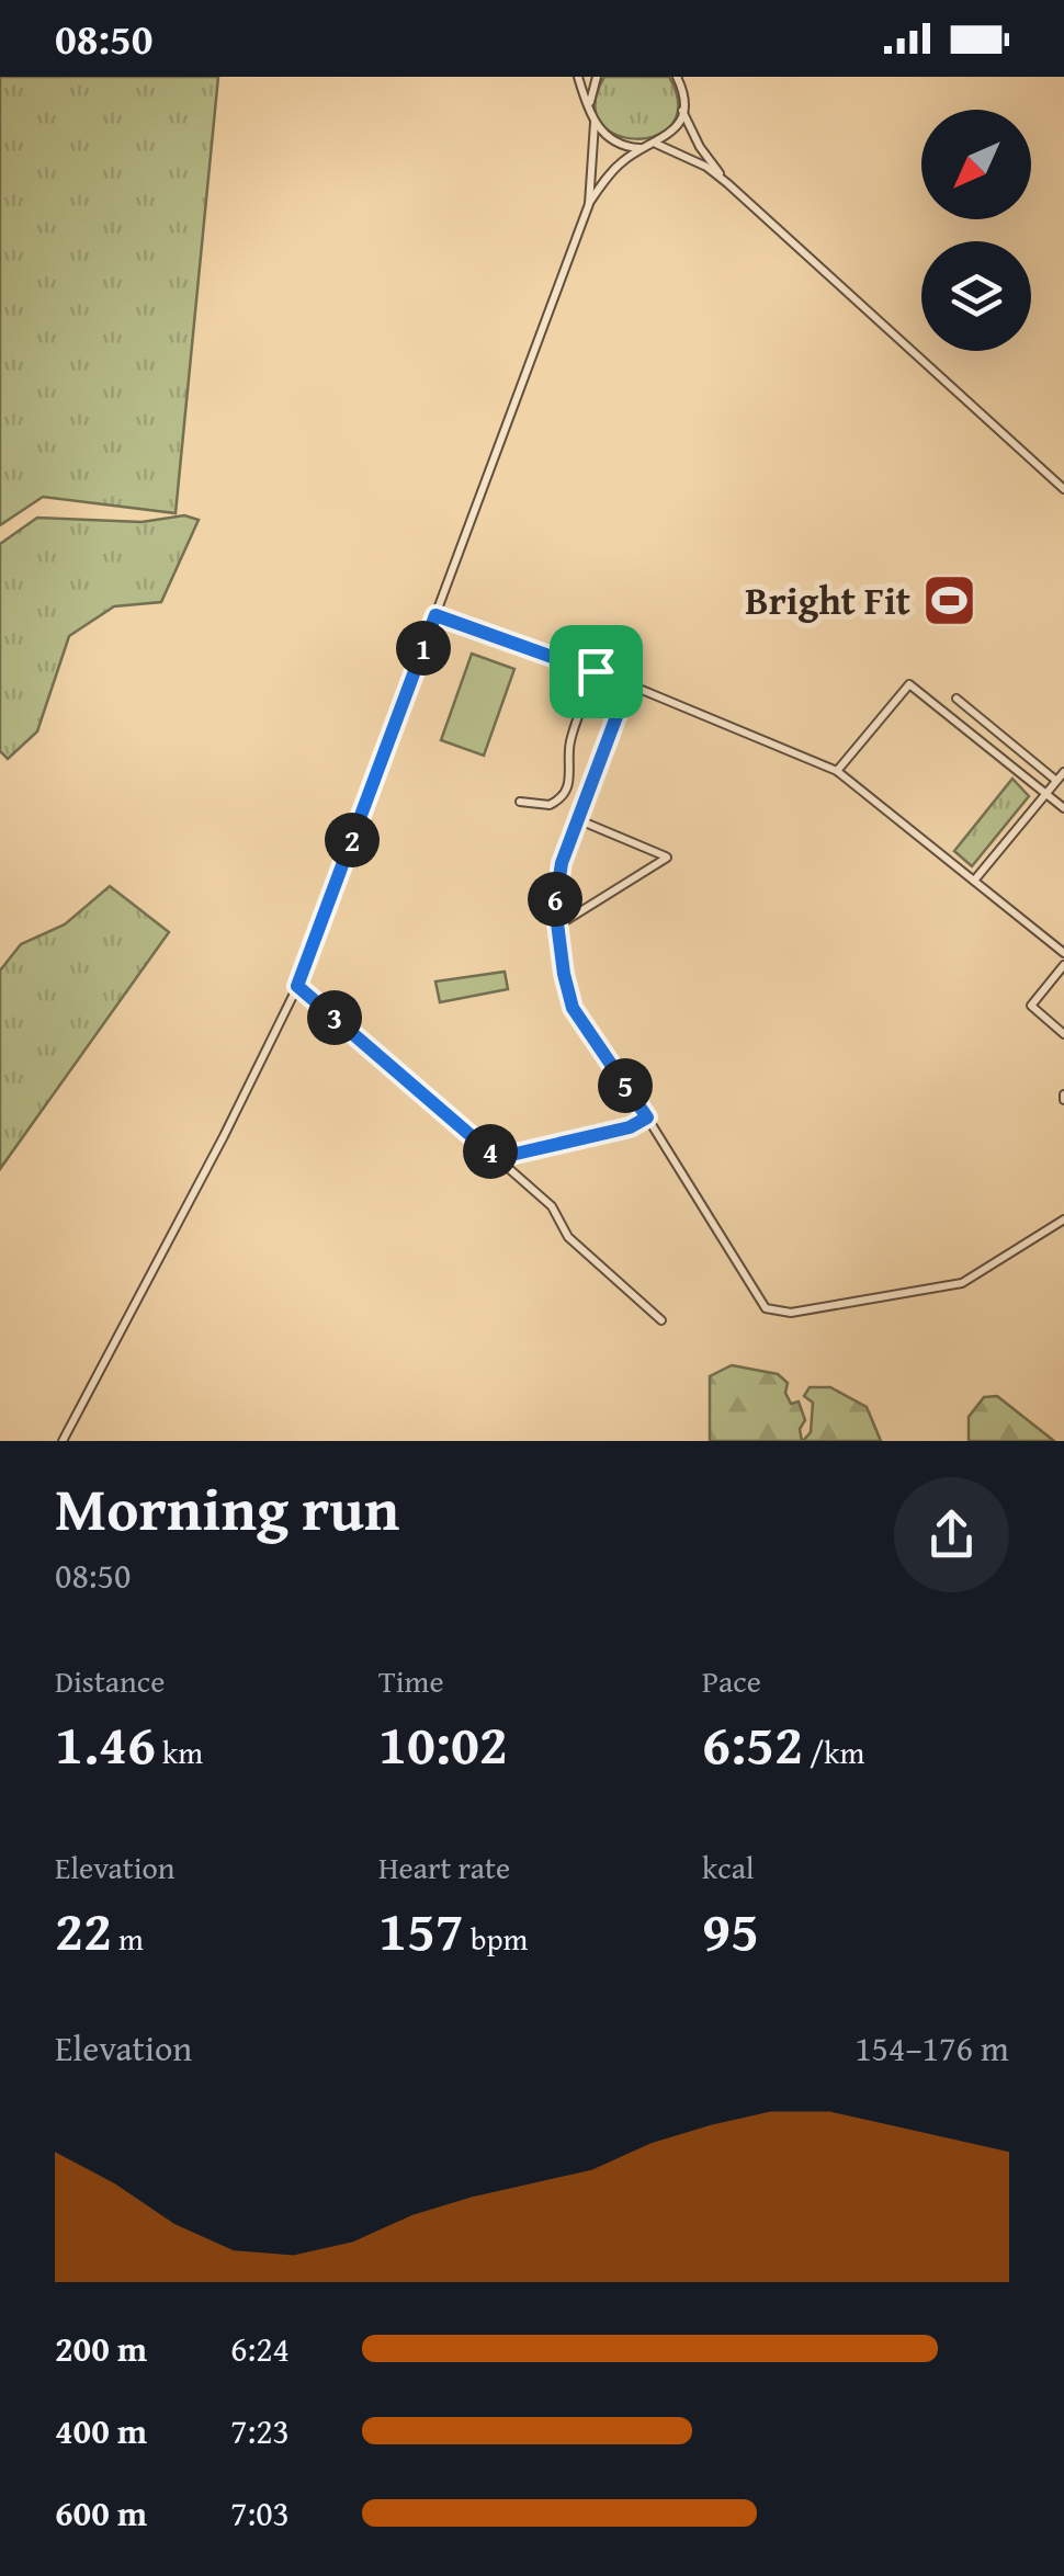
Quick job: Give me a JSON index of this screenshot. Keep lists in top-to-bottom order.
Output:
{
  "places": {
    "sports": ["Bright Fit"]
  },
  "north": "bottom left",
  "page": {
    "status": "08:50",
    "pins": [
      "1",
      "2",
      "6",
      "3",
      "5",
      "4"
    ],
    "heading": ["Morning run", "08:50"],
    "stats": [
      ["Distance", "1.46 km"],
      ["Time", "10:02"],
      ["Pace", "6:52 /km"],
      ["Elevation", "22 m"],
      ["Heart rate", "157 bpm"],
      ["kcal", "95"]
    ],
    "chart": ["Elevation", "154–176 m"],
    "list": [
      {
        "name": "200 m",
        "note": "6:24"
      },
      {
        "name": "400 m",
        "note": "7:23"
      },
      {
        "name": "600 m",
        "note": "7:03"
      }
    ]
  }
}
